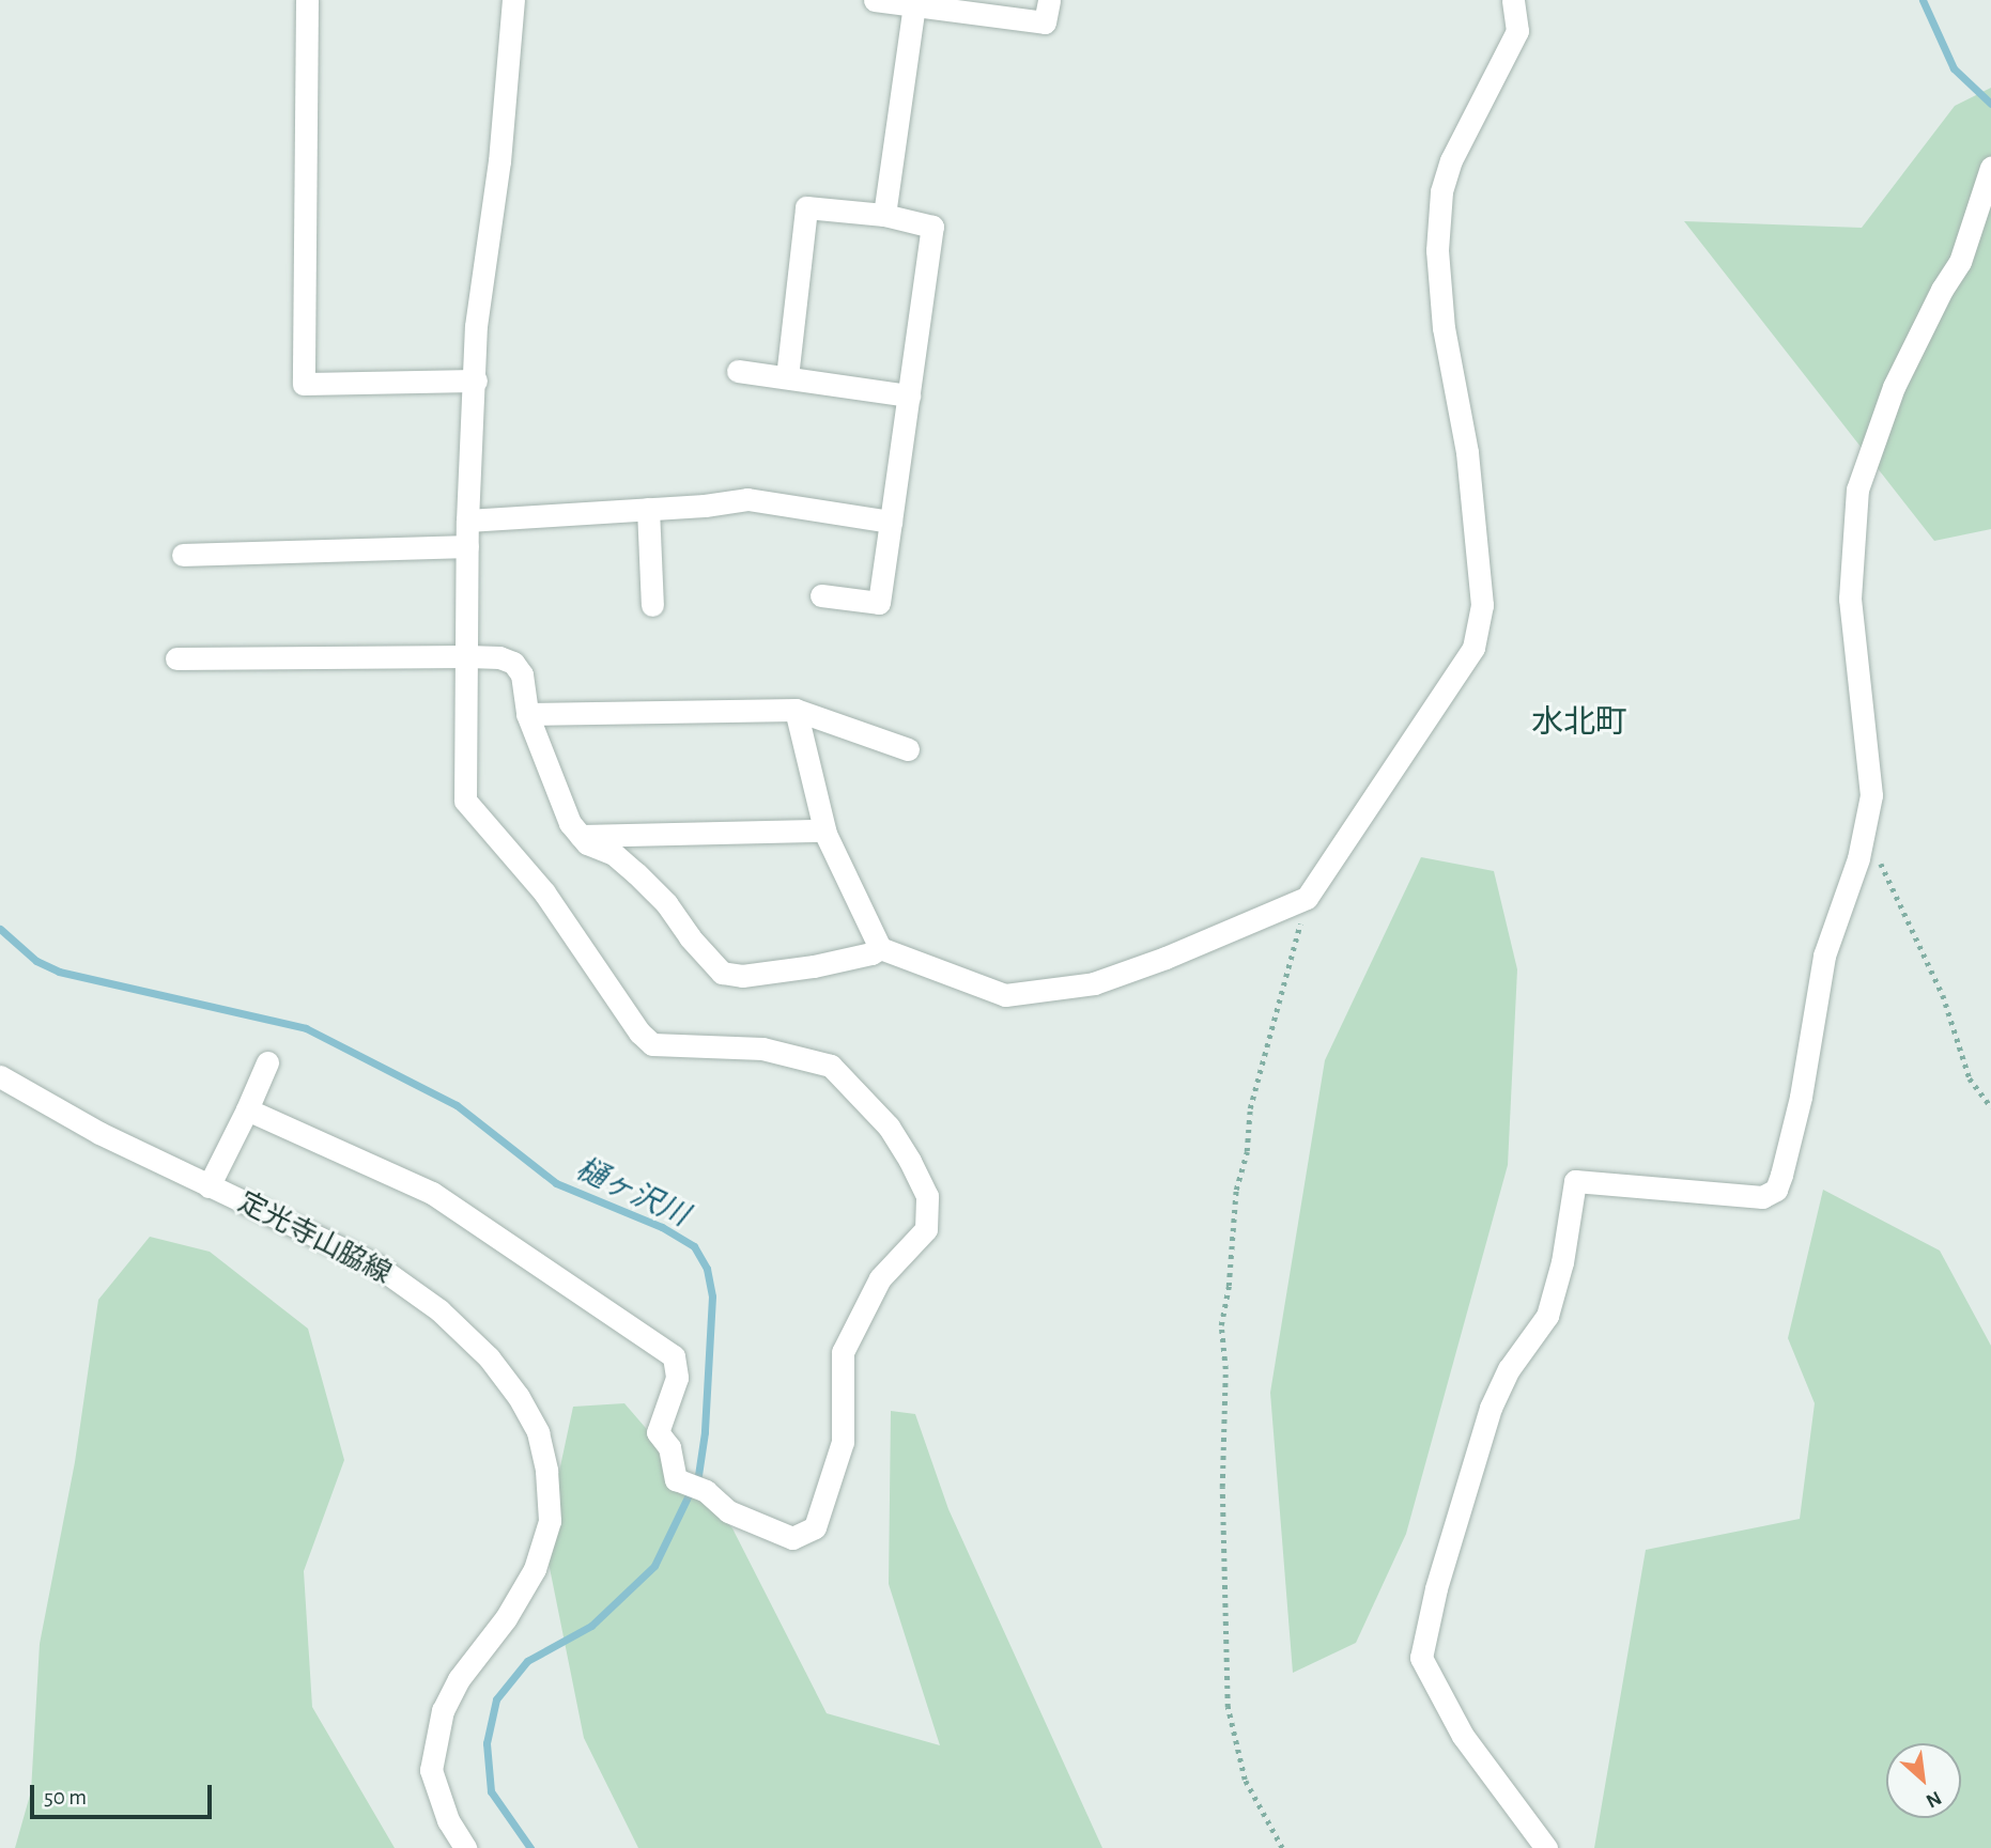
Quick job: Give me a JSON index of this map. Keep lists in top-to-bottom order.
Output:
{
  "streets": {
    "street": ["定光寺山脇線"]
  },
  "districts": ["水北町"],
  "water": ["樋ヶ沢川"],
  "scale_bar": "50 m",
  "north": "bottom right"
}
